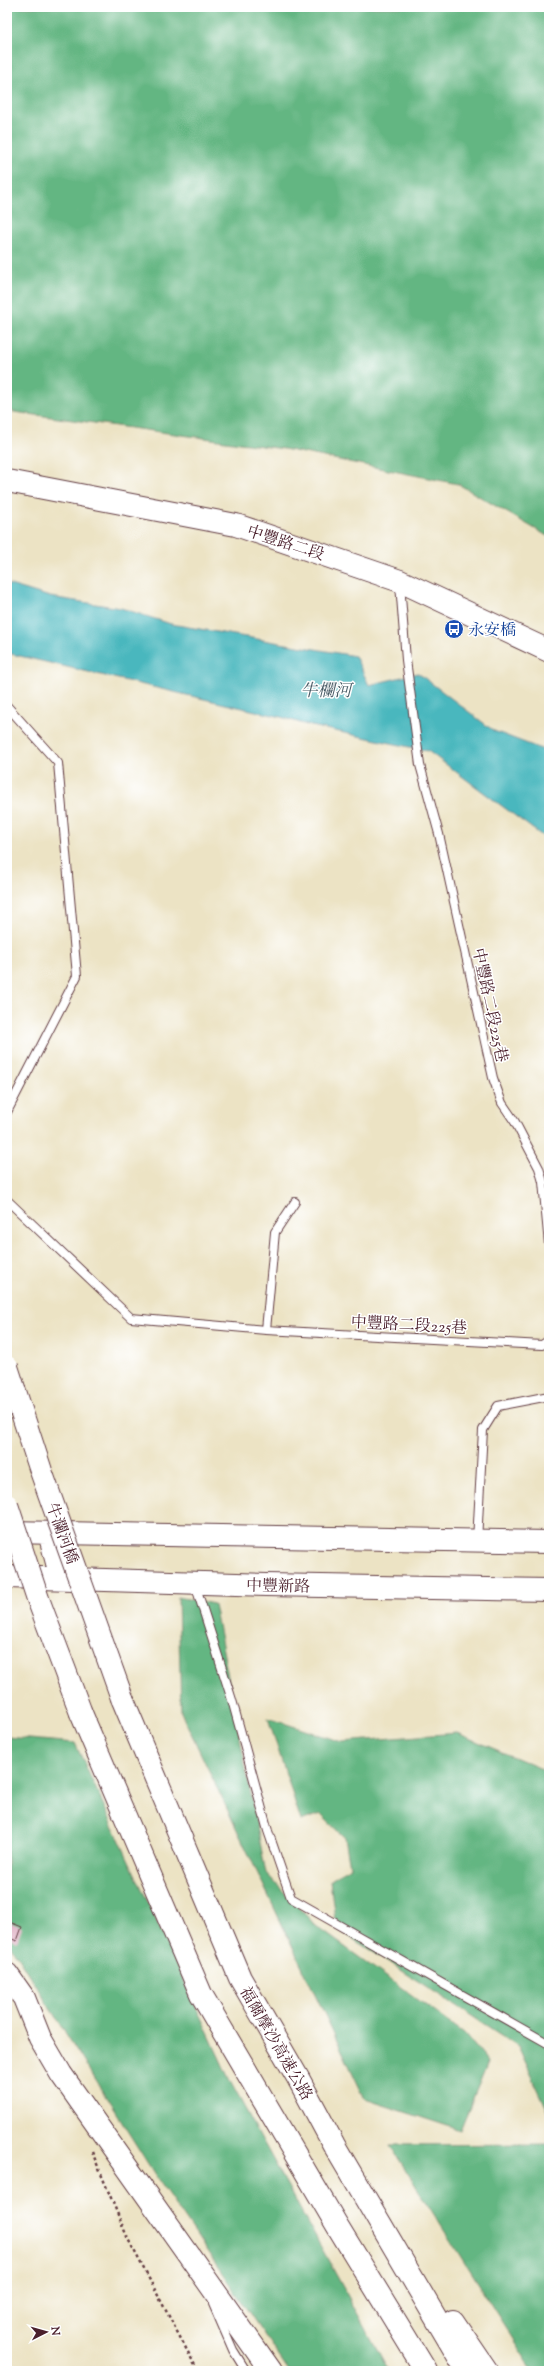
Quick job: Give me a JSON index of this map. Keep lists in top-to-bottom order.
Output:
{
  "streets": {
    "main road": [
      "中豐路二段",
      "牛瀾河橋",
      "中豐新路",
      "福爾摩沙高速公路"
    ],
    "lane": ["中豐路二段225巷"]
  },
  "crossings": [
    ["中豐路二段", "中豐路二段225巷"],
    ["牛瀾河橋", "福爾摩沙高速公路"]
  ],
  "water": ["牛欄河"],
  "places": {
    "bus stop": ["永安橋"]
  },
  "north": "right"
}
